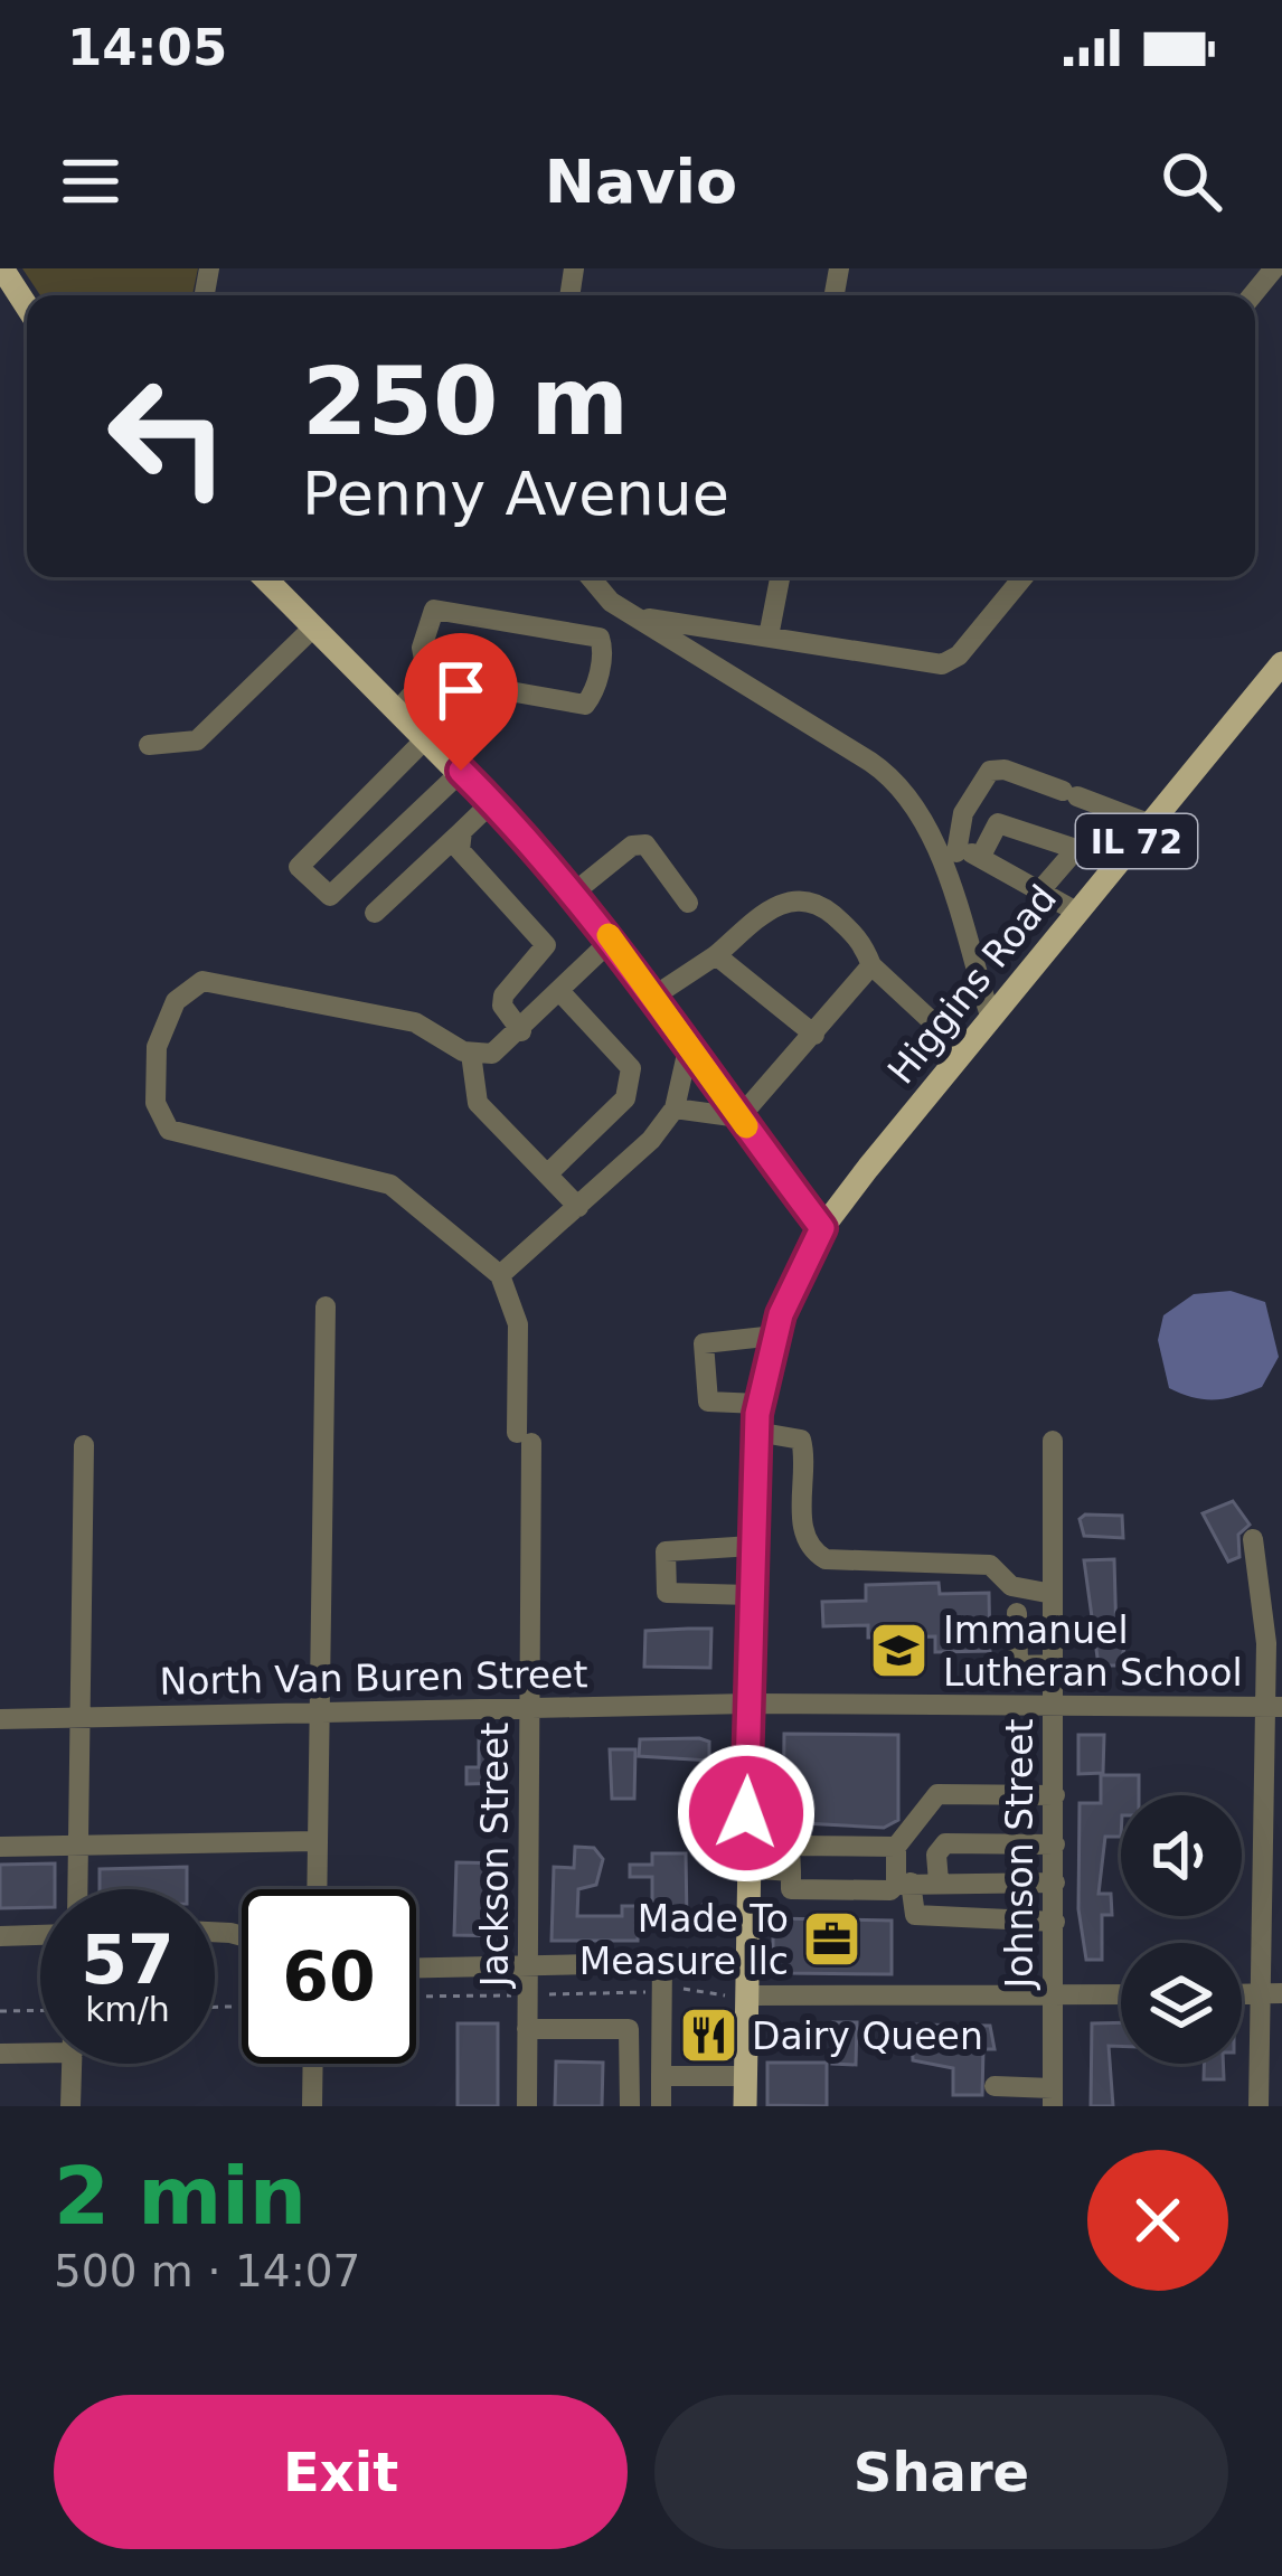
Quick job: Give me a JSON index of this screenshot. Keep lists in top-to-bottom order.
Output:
{
  "streets": {
    "main road": ["IL 72", "Higgins Road"],
    "street": ["North Van Buren Street", "Johnson Street", "Jackson Street"]
  },
  "crossings": [
    ["IL 72", "Higgins Road"],
    ["IL 72", "North Van Buren Street"],
    ["North Van Buren Street", "Johnson Street"],
    ["North Van Buren Street", "Jackson Street"]
  ],
  "places": {
    "school or university": ["Immanuel Lutheran School"],
    "office": ["Made To Measure llc"],
    "restaurant": ["Dairy Queen"]
  },
  "page": {
    "status": "14:05",
    "header": "Navio",
    "turn": ["250 m", "Penny Avenue"],
    "speed": "57 km/h",
    "limit": "60",
    "heading": ["2 min", "500 m · 14:07"],
    "buttons": ["Exit", "Share"]
  }
}
